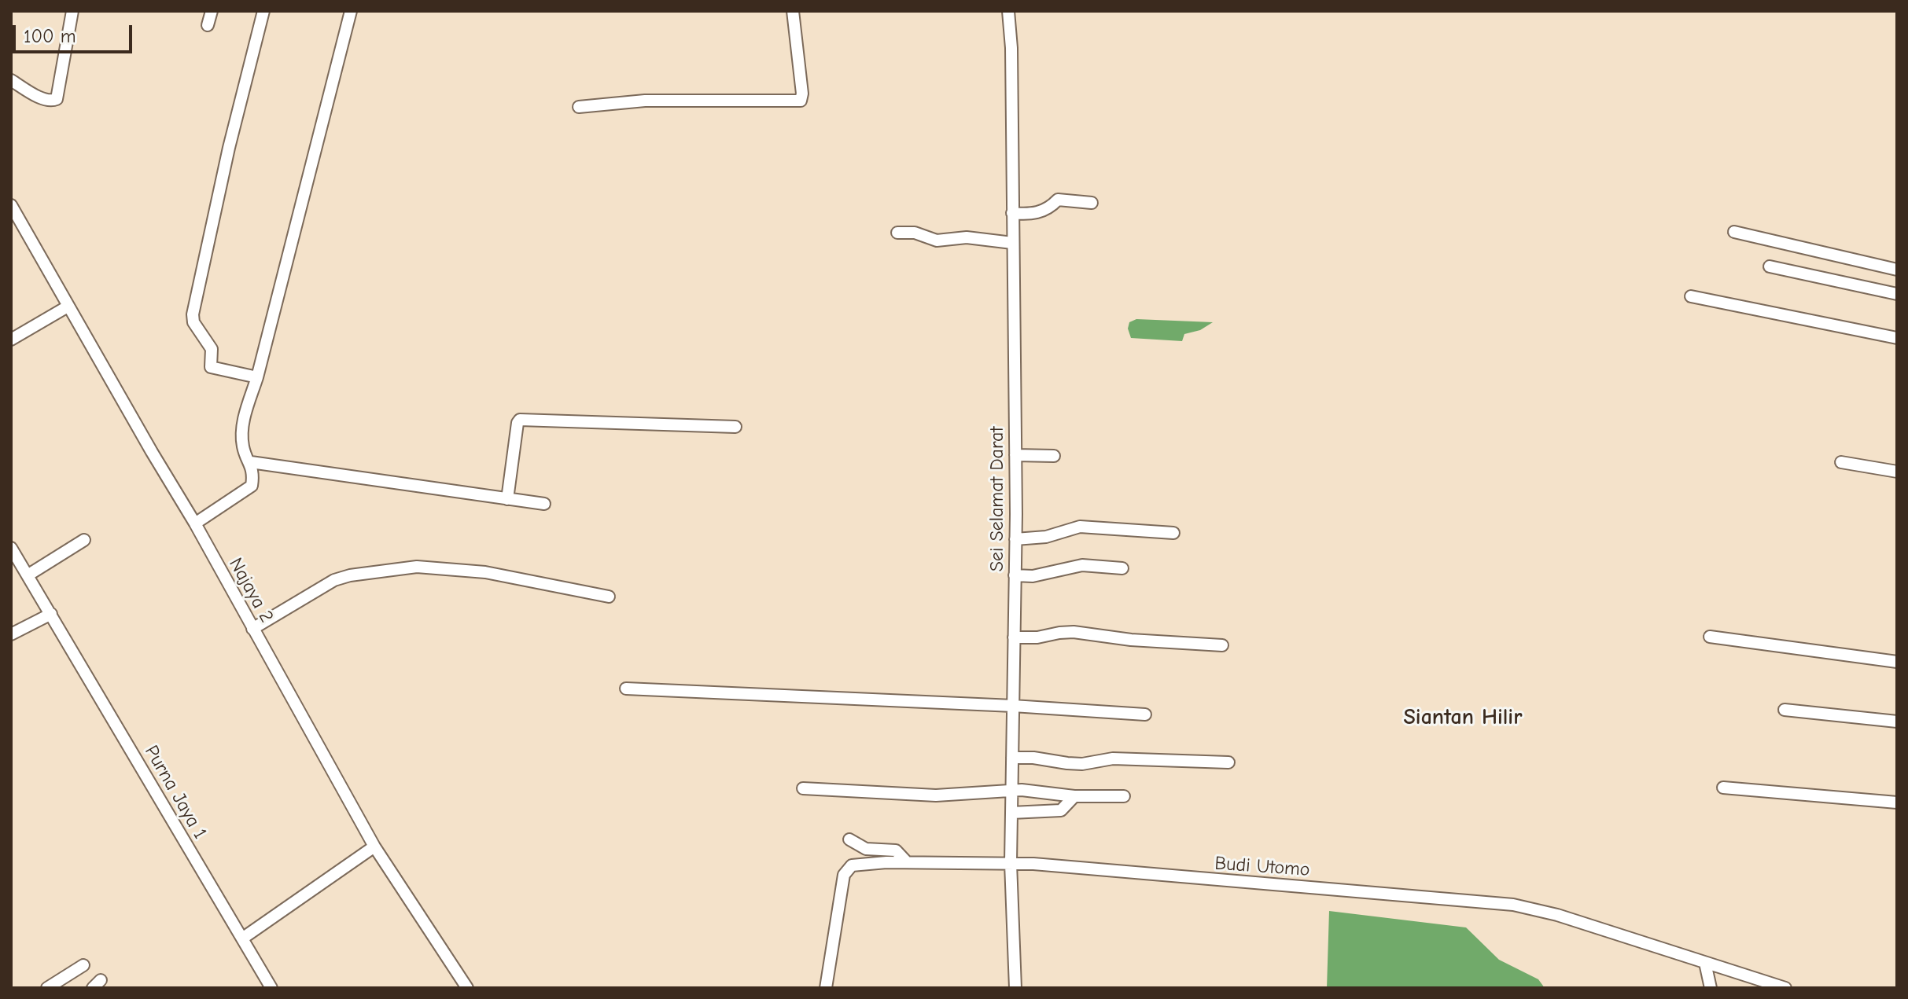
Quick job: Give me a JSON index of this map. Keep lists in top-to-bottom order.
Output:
{
  "streets": {
    "street": [
      "Sei Selamat Darat",
      "Najaya 2",
      "Purna Jaya 1",
      "Budi Utomo"
    ]
  },
  "crossings": [
    ["Sei Selamat Darat", "Budi Utomo"]
  ],
  "districts": ["Siantan Hilir"],
  "scale_bar": "100 m"
}
